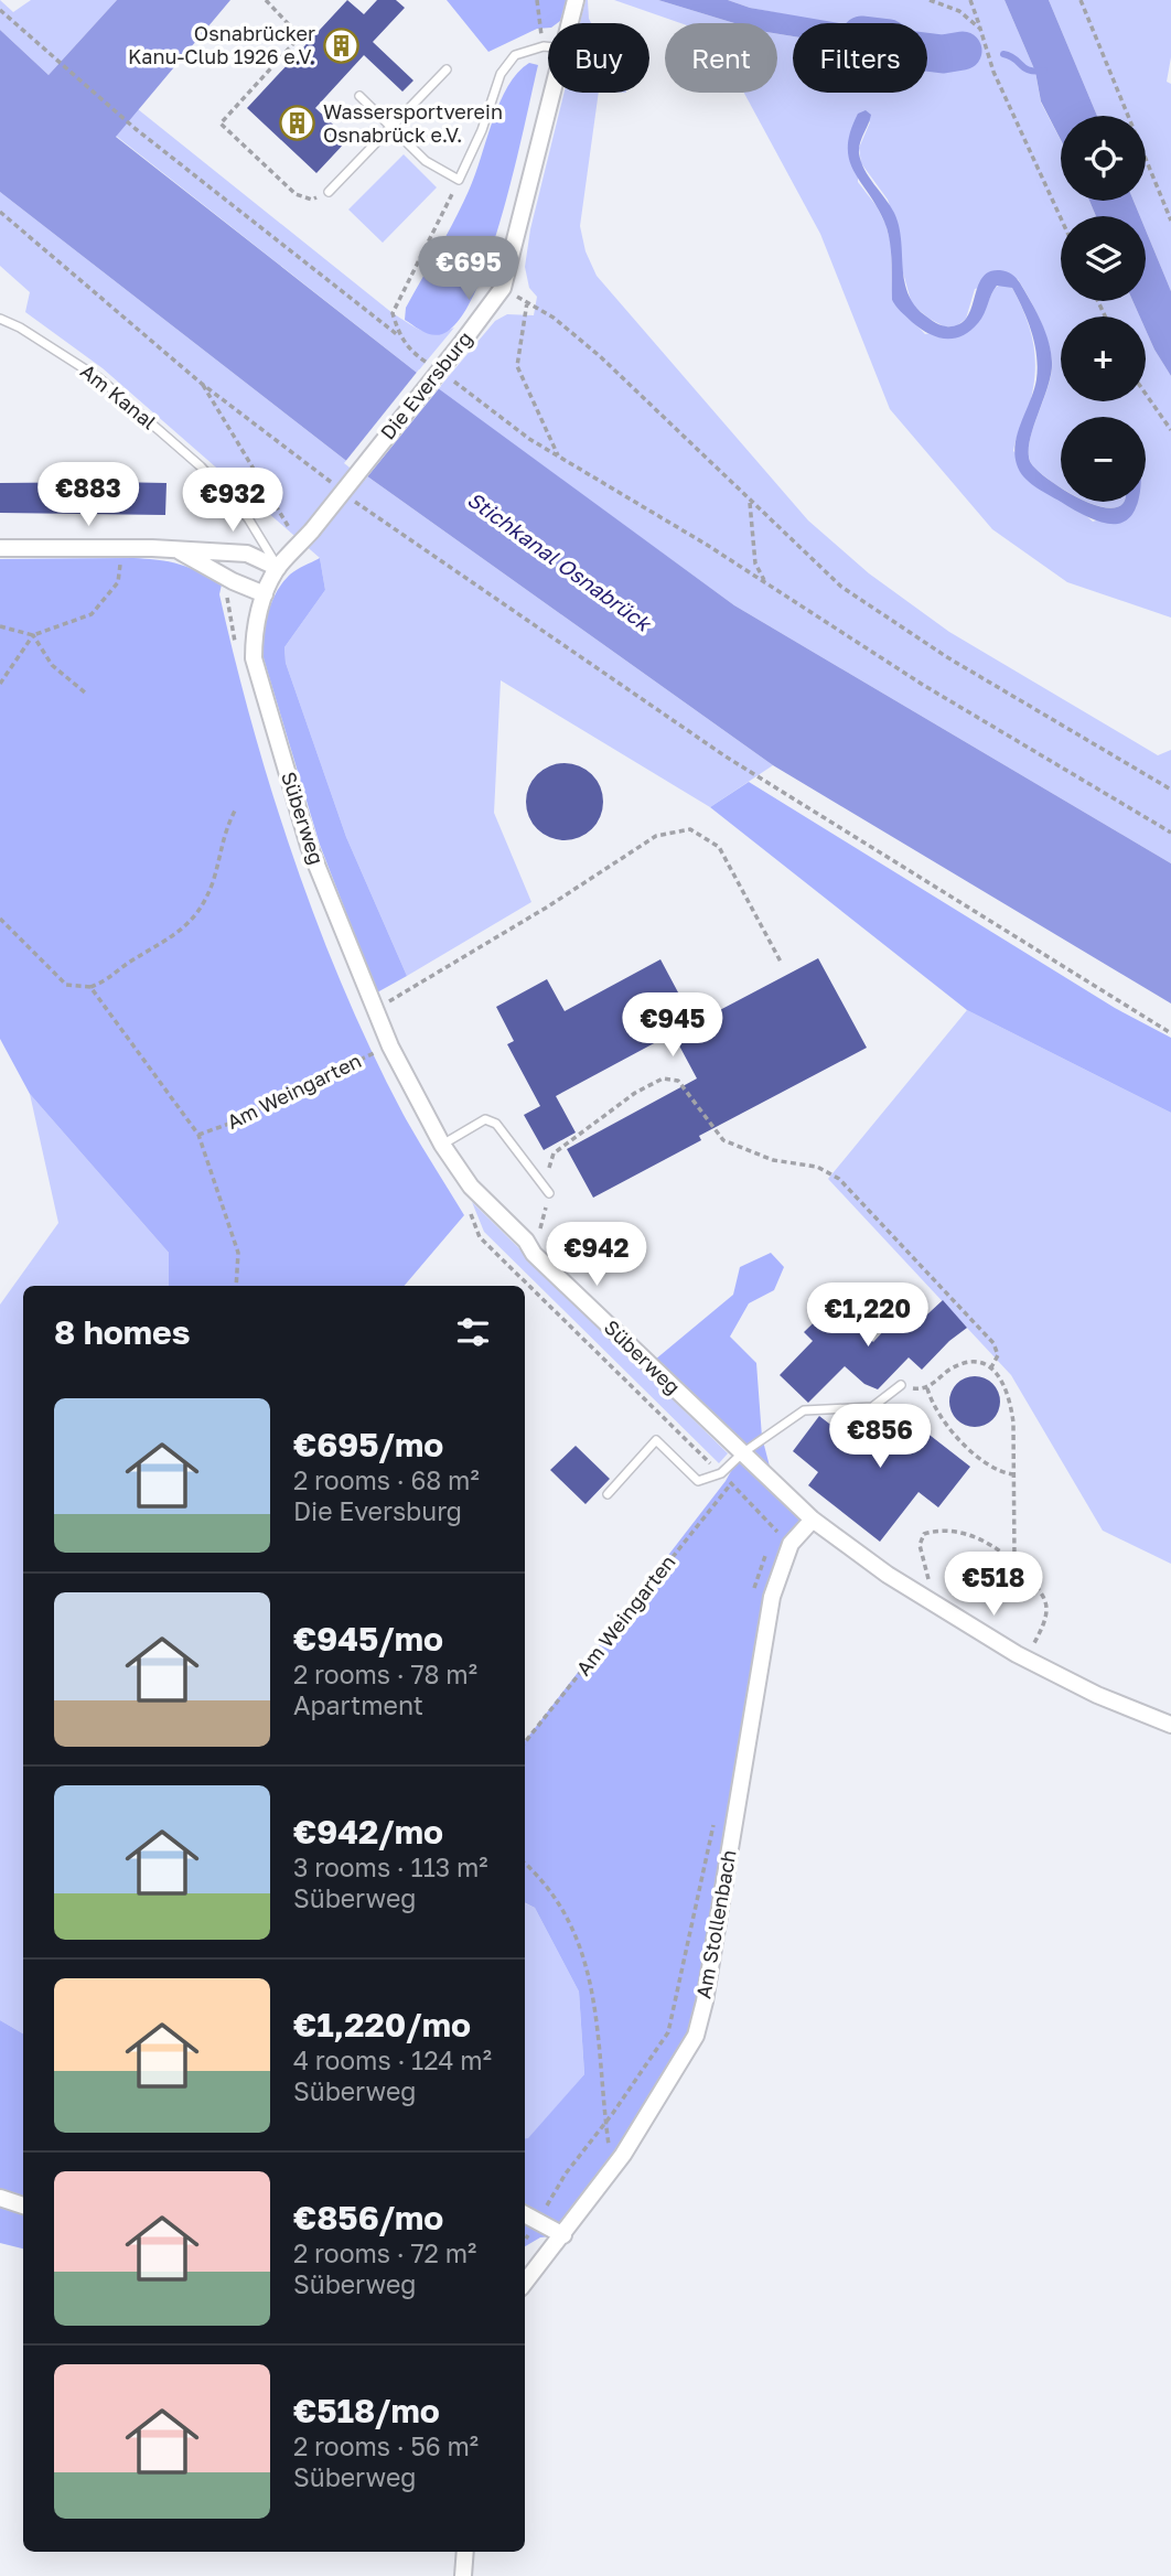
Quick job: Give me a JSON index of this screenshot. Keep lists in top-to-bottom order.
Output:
{
  "streets": {
    "street": ["Die Eversburg", "Süberweg", "Am Stollenbach"],
    "lane": ["Am Kanal"],
    "path": ["Am Weingarten"]
  },
  "crossings": [
    ["Die Eversburg", "Am Kanal"],
    ["Die Eversburg", "Süberweg"],
    ["Am Kanal", "Süberweg"],
    ["Süberweg", "Am Weingarten"],
    ["Süberweg", "Am Stollenbach"]
  ],
  "water": ["Stichkanal Osnabrück"],
  "places": {
    "building": ["Osnabrücker Kanu-Club 1926 e.V.", "Wassersportverein Osnabrück e.V."]
  },
  "page": {
    "chip": ["Buy", "Rent", "Filters"],
    "map_buttons": ["+", "−"],
    "price": [
      "€695",
      "€883",
      "€932",
      "€945",
      "€942",
      "€1,220",
      "€856",
      "€518"
    ],
    "heading": "8 homes",
    "list": [
      {
        "name": "€695/mo",
        "note": "2 rooms · 68 m² · Die Eversburg"
      },
      {
        "name": "€945/mo",
        "note": "2 rooms · 78 m² · Apartment"
      },
      {
        "name": "€942/mo",
        "note": "3 rooms · 113 m² · Süberweg"
      },
      {
        "name": "€1,220/mo",
        "note": "4 rooms · 124 m² · Süberweg"
      },
      {
        "name": "€856/mo",
        "note": "2 rooms · 72 m² · Süberweg"
      },
      {
        "name": "€518/mo",
        "note": "2 rooms · 56 m² · Süberweg"
      }
    ]
  }
}
